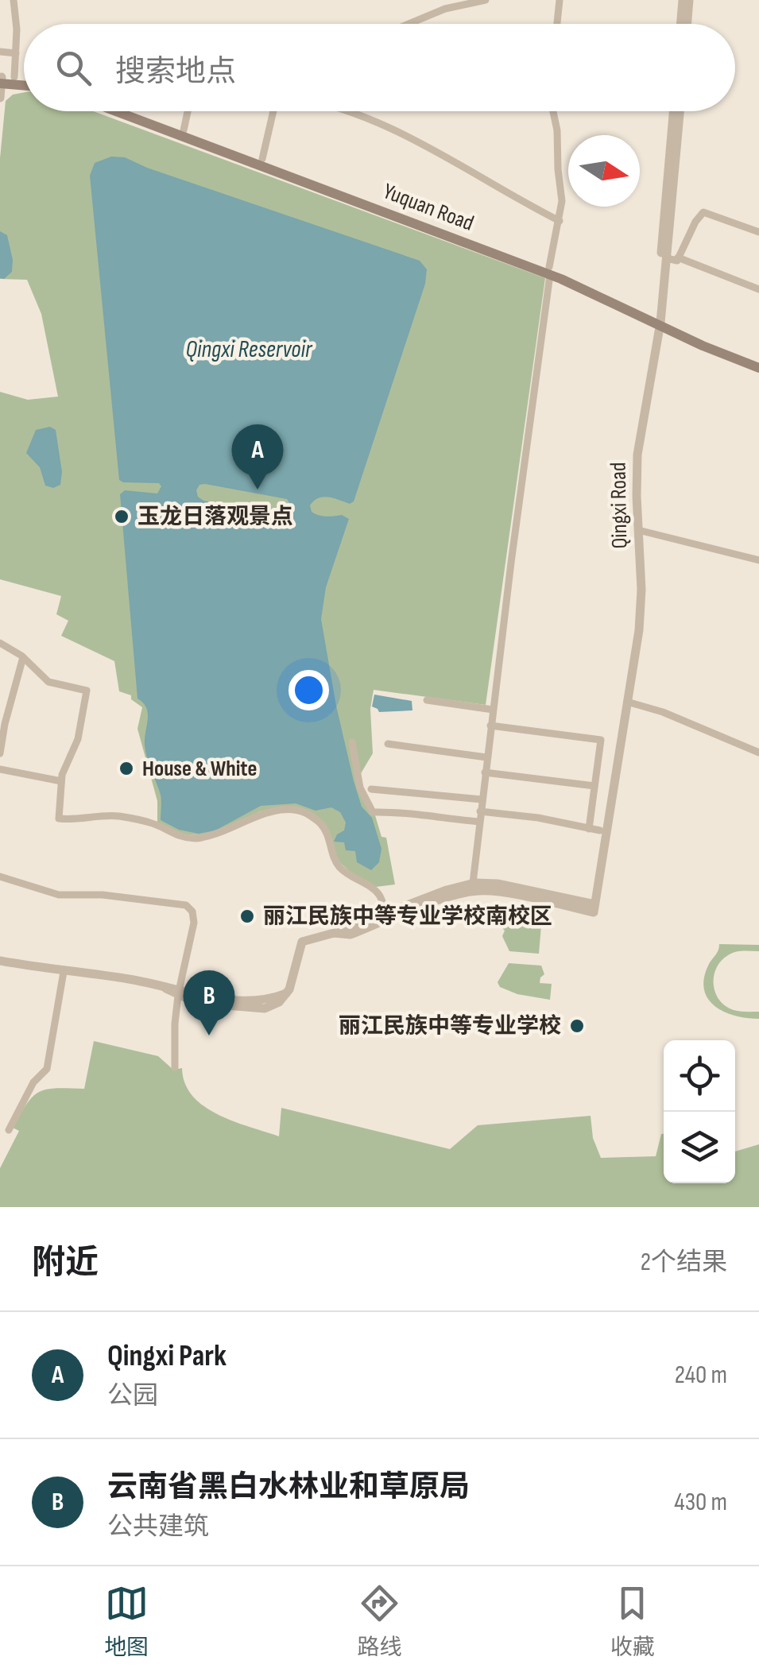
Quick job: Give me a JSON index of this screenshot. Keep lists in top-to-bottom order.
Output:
{
  "streets": {
    "main road": ["Yuquan Road"],
    "street": ["Qingxi Road"]
  },
  "crossings": [
    ["Yuquan Road", "Qingxi Road"]
  ],
  "water": ["Qingxi Reservoir"],
  "places": [
    "玉龙日落观景点",
    "House & White",
    "丽江民族中等专业学校南校区",
    "丽江民族中等专业学校"
  ],
  "north": "right",
  "page": {
    "search": "搜索地点",
    "pins": ["A", "B"],
    "heading": ["附近", "2个结果"],
    "list": [
      {
        "mark": "A",
        "name": "Qingxi Park",
        "note": "公园",
        "value": "240 m"
      },
      {
        "mark": "B",
        "name": "云南省黑白水林业和草原局",
        "note": "公共建筑",
        "value": "430 m"
      }
    ],
    "nav": ["地图", "路线", "收藏"]
  }
}
